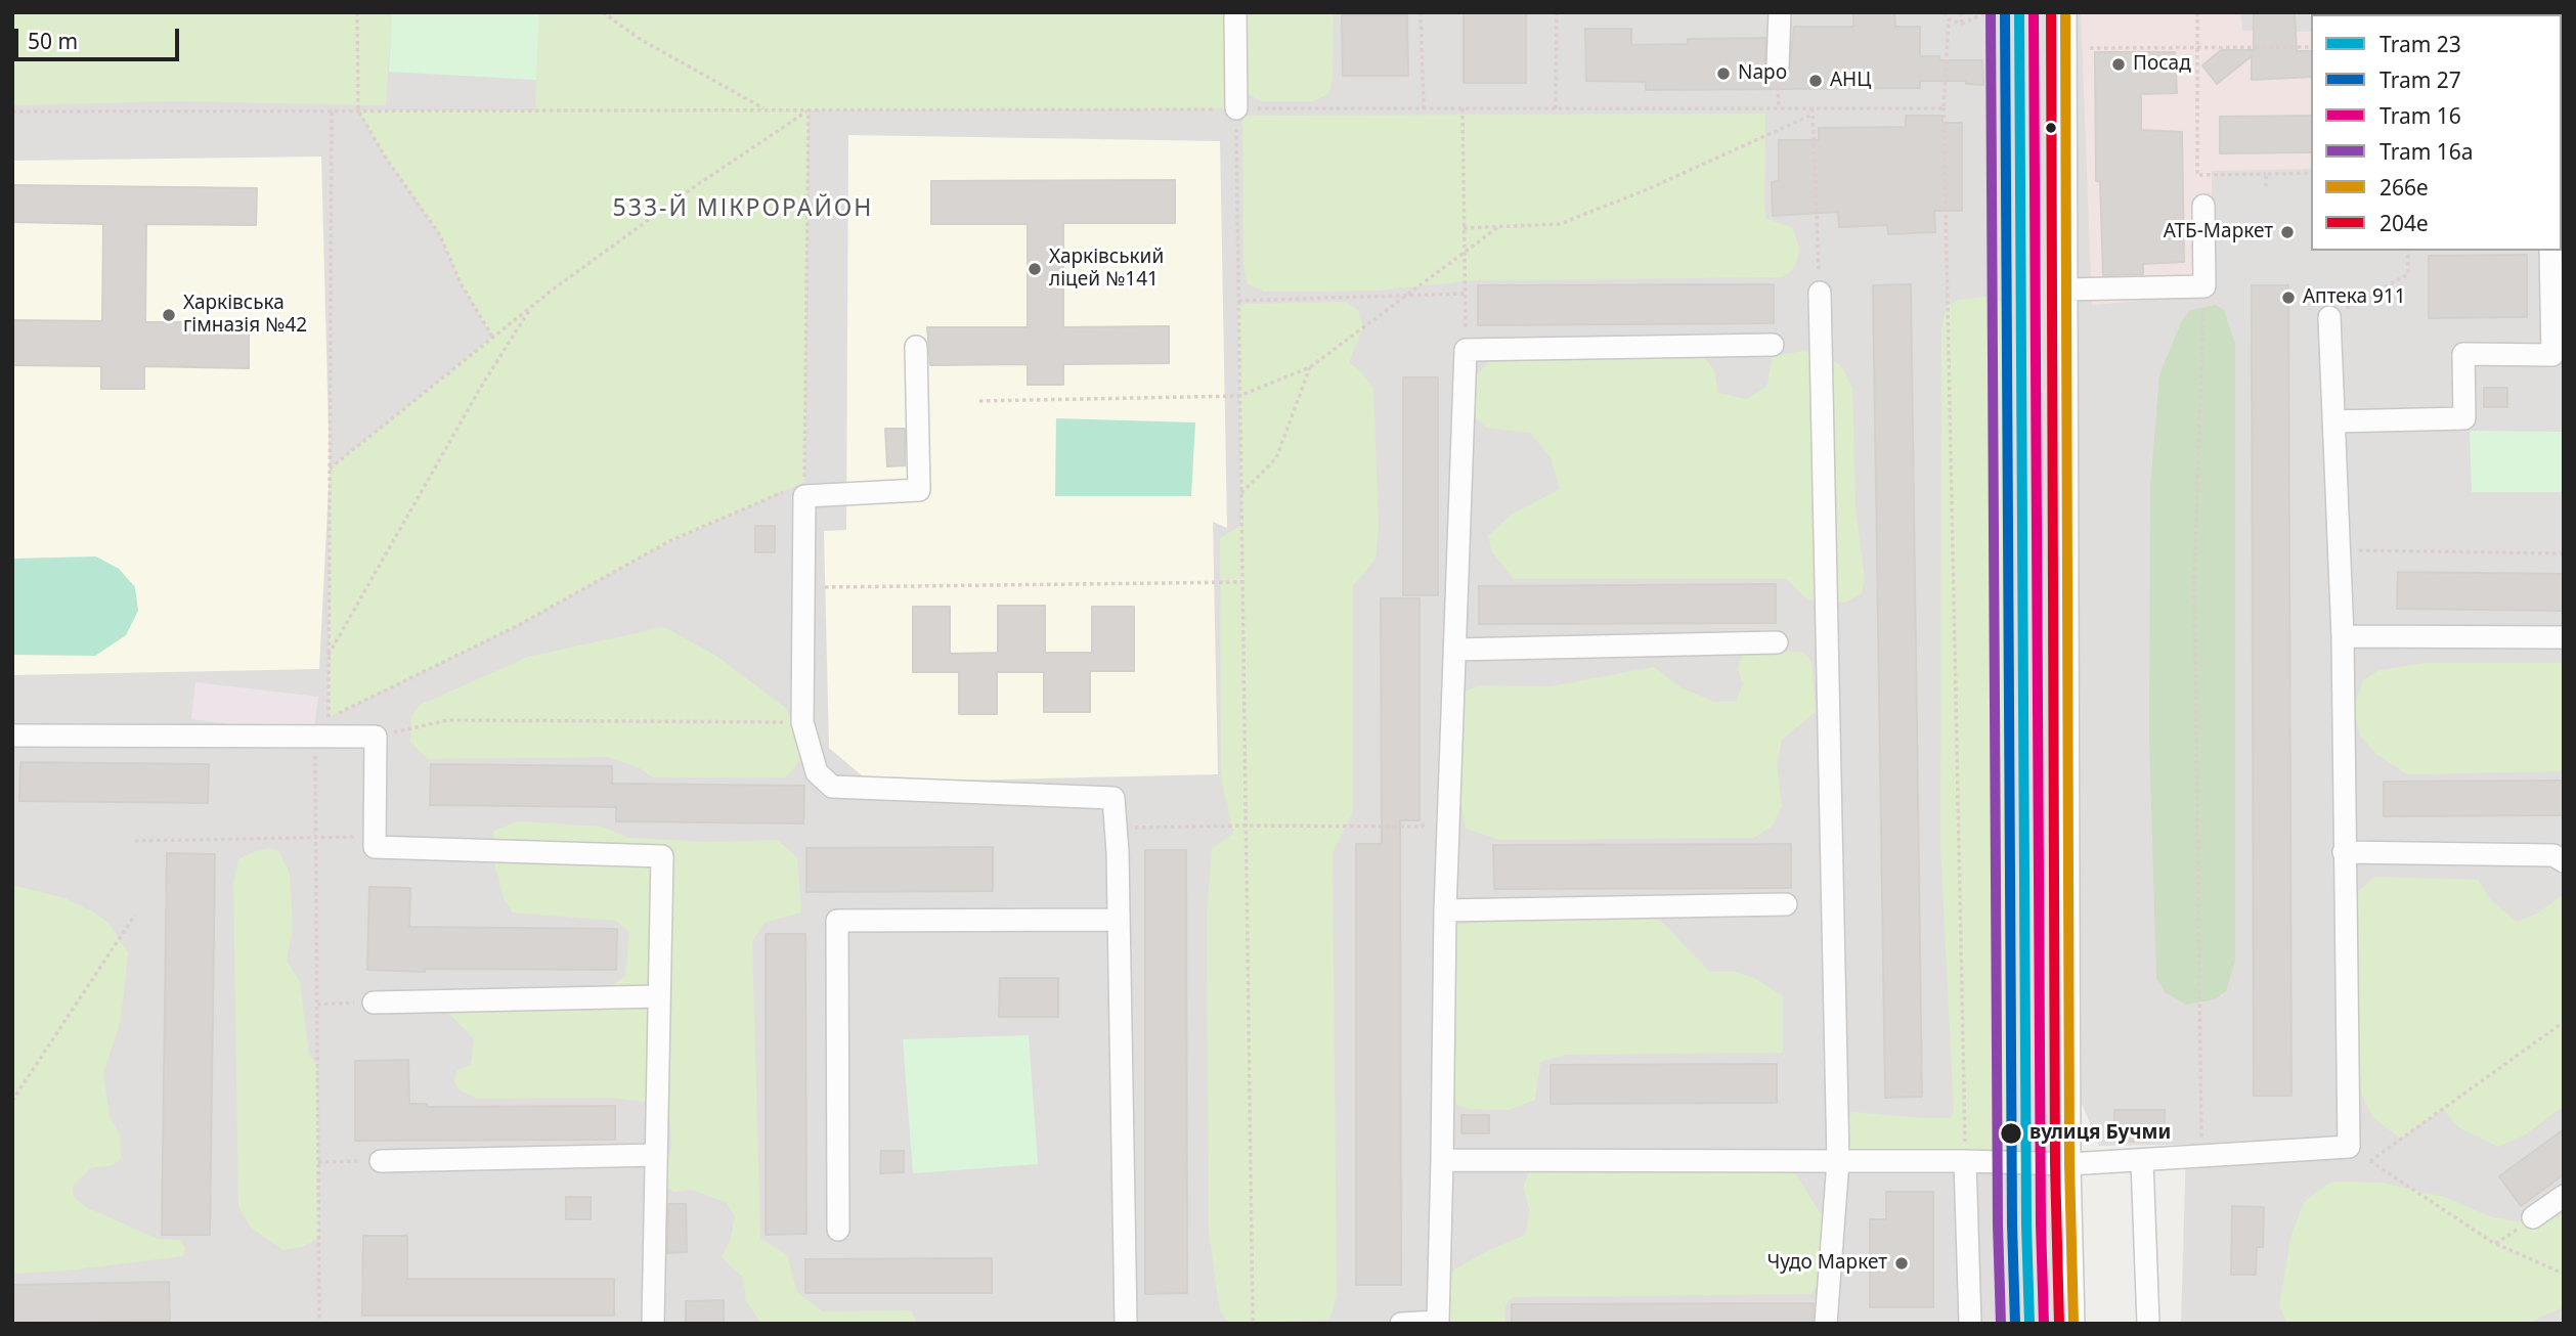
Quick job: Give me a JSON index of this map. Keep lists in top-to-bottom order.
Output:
{
  "districts": ["533-Й МІКРОРАЙОН"],
  "places": [
    "Посад",
    "Napo",
    "АНЦ",
    "АТБ-Маркет",
    "Харківський ліцей №141",
    "Аптека 911",
    "Харківська гімназія №42",
    "вулиця Бучми",
    "Чудо Маркет"
  ],
  "lines": [
    "tram line 23",
    "tram line 27",
    "tram line 16",
    "tram line 16a",
    "transit line 266е",
    "transit line 204е"
  ],
  "legend": [
    "Tram 23",
    "Tram 27",
    "Tram 16",
    "Tram 16a",
    "266е",
    "204е"
  ],
  "scale_bar": "50 m"
}
